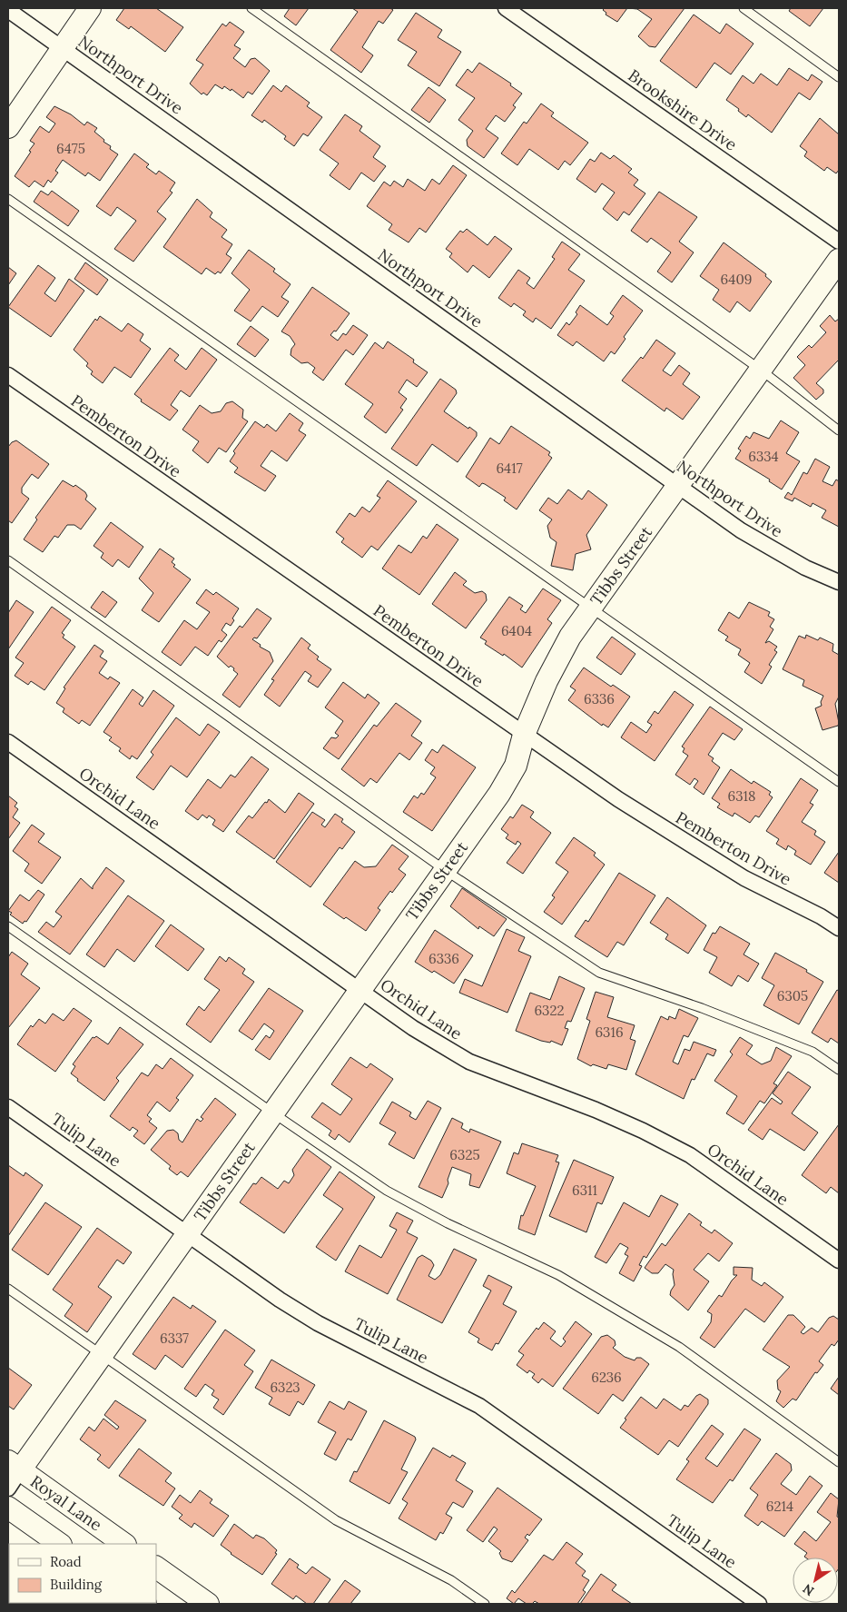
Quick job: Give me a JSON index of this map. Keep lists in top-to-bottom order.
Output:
{
  "streets": {
    "street": [
      "Northport Drive",
      "Brookshire Drive",
      "Pemberton Drive",
      "Tibbs Street",
      "Orchid Lane",
      "Tulip Lane",
      "Royal Lane"
    ]
  },
  "crossings": [
    ["Northport Drive", "Tibbs Street"],
    ["Pemberton Drive", "Tibbs Street"],
    ["Tibbs Street", "Orchid Lane"],
    ["Tibbs Street", "Tulip Lane"],
    ["Tibbs Street", "Royal Lane"]
  ],
  "house_numbers": [
    "6475",
    "6409",
    "6334",
    "6417",
    "6404",
    "6336",
    "6318",
    "6336",
    "6305",
    "6322",
    "6316",
    "6325",
    "6311",
    "6337",
    "6236",
    "6323",
    "6214"
  ],
  "legend": ["Road", "Building"],
  "north": "bottom left"
}
